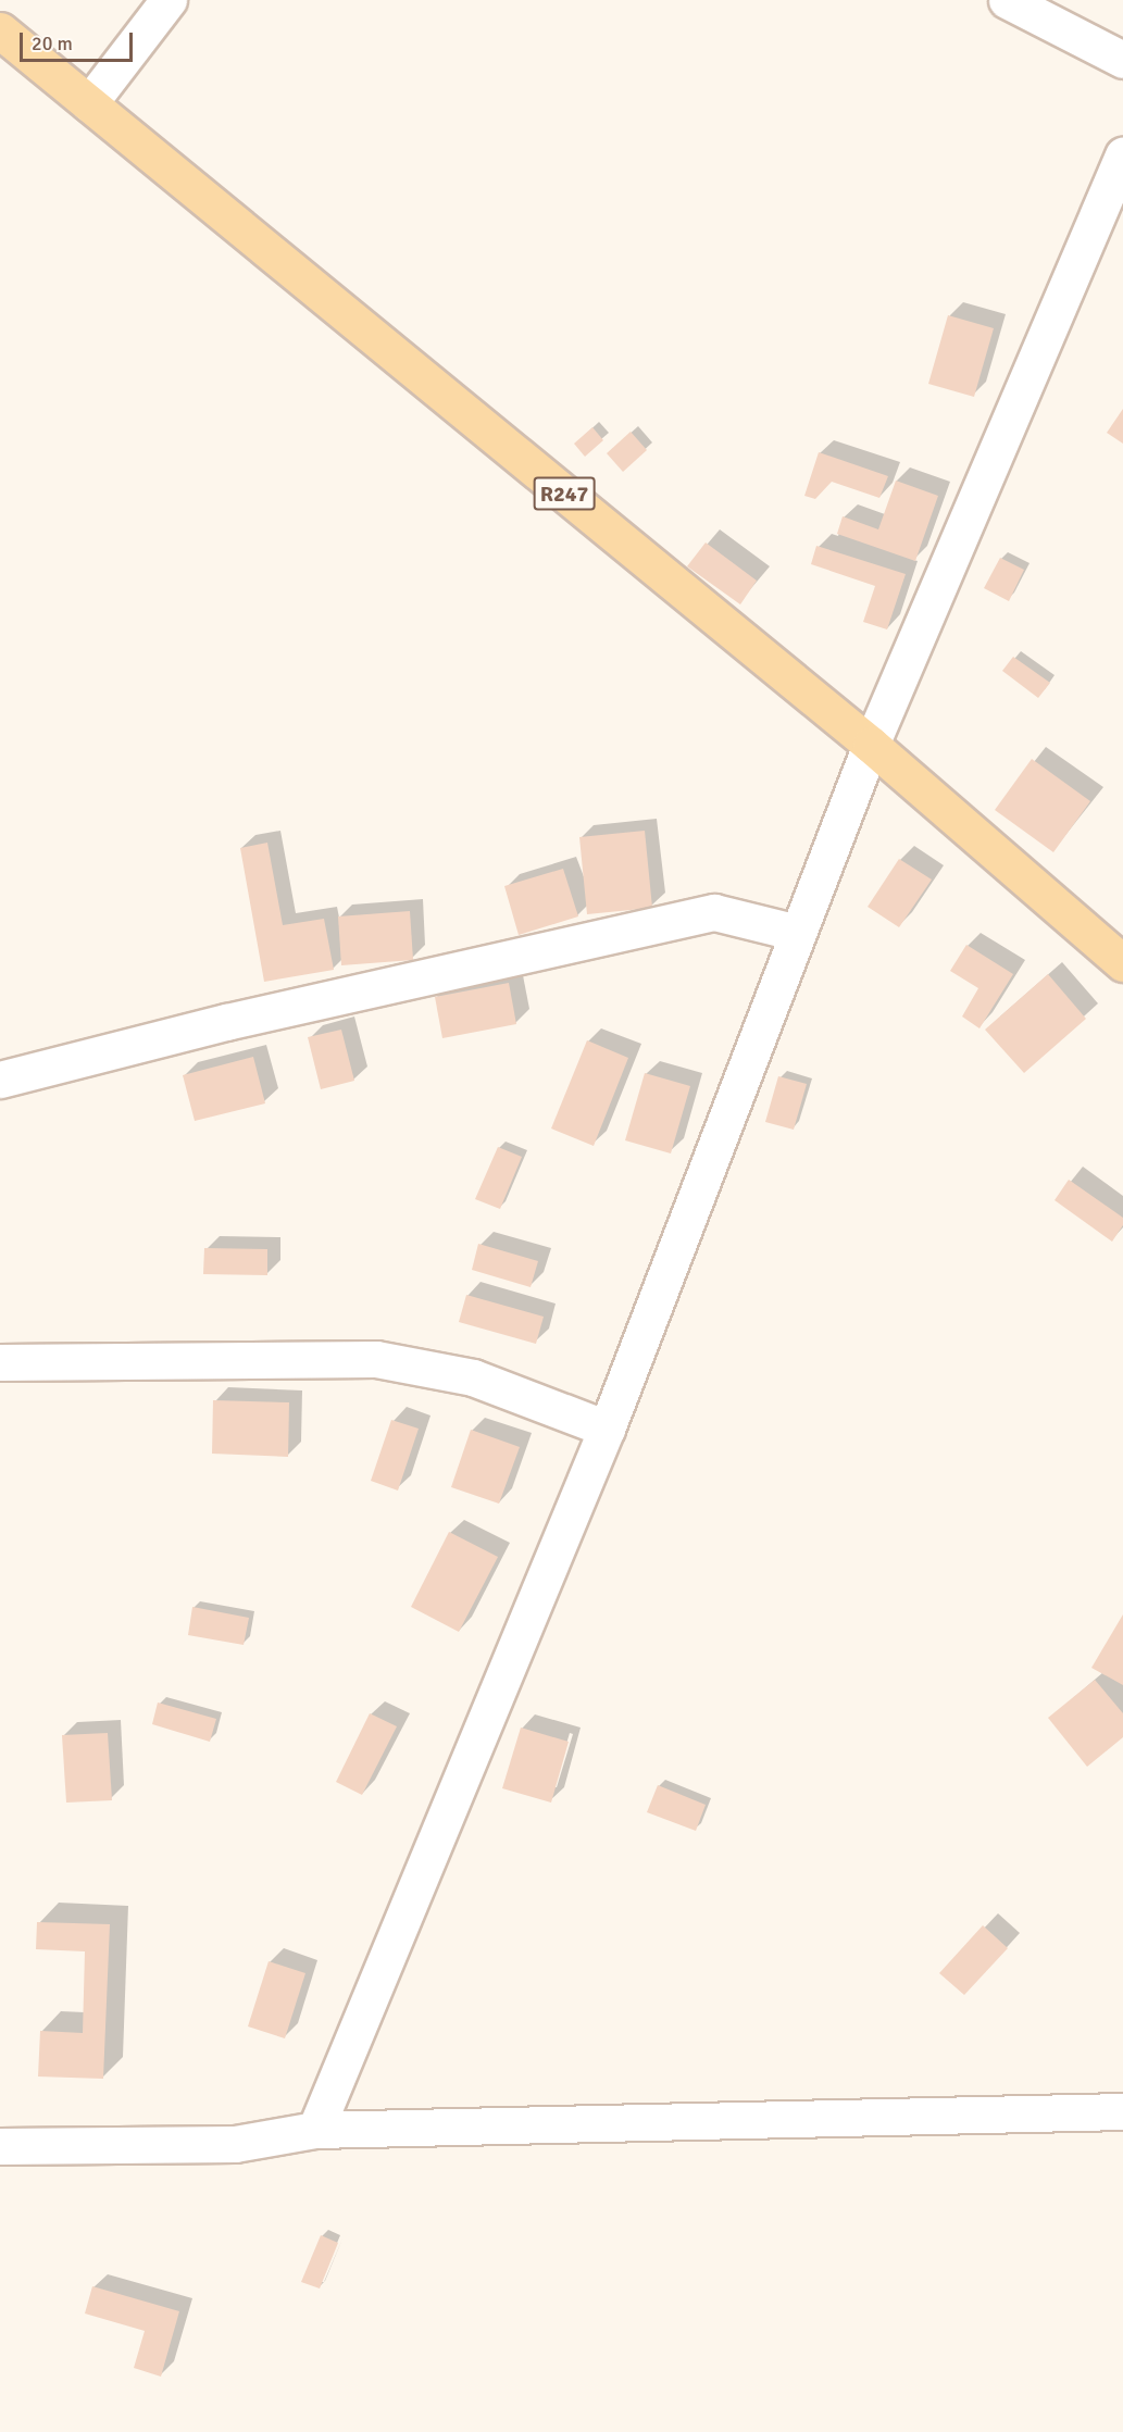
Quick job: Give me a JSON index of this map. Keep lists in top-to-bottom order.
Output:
{
  "streets": {
    "main road": ["R247"]
  },
  "scale_bar": "20 m"
}
